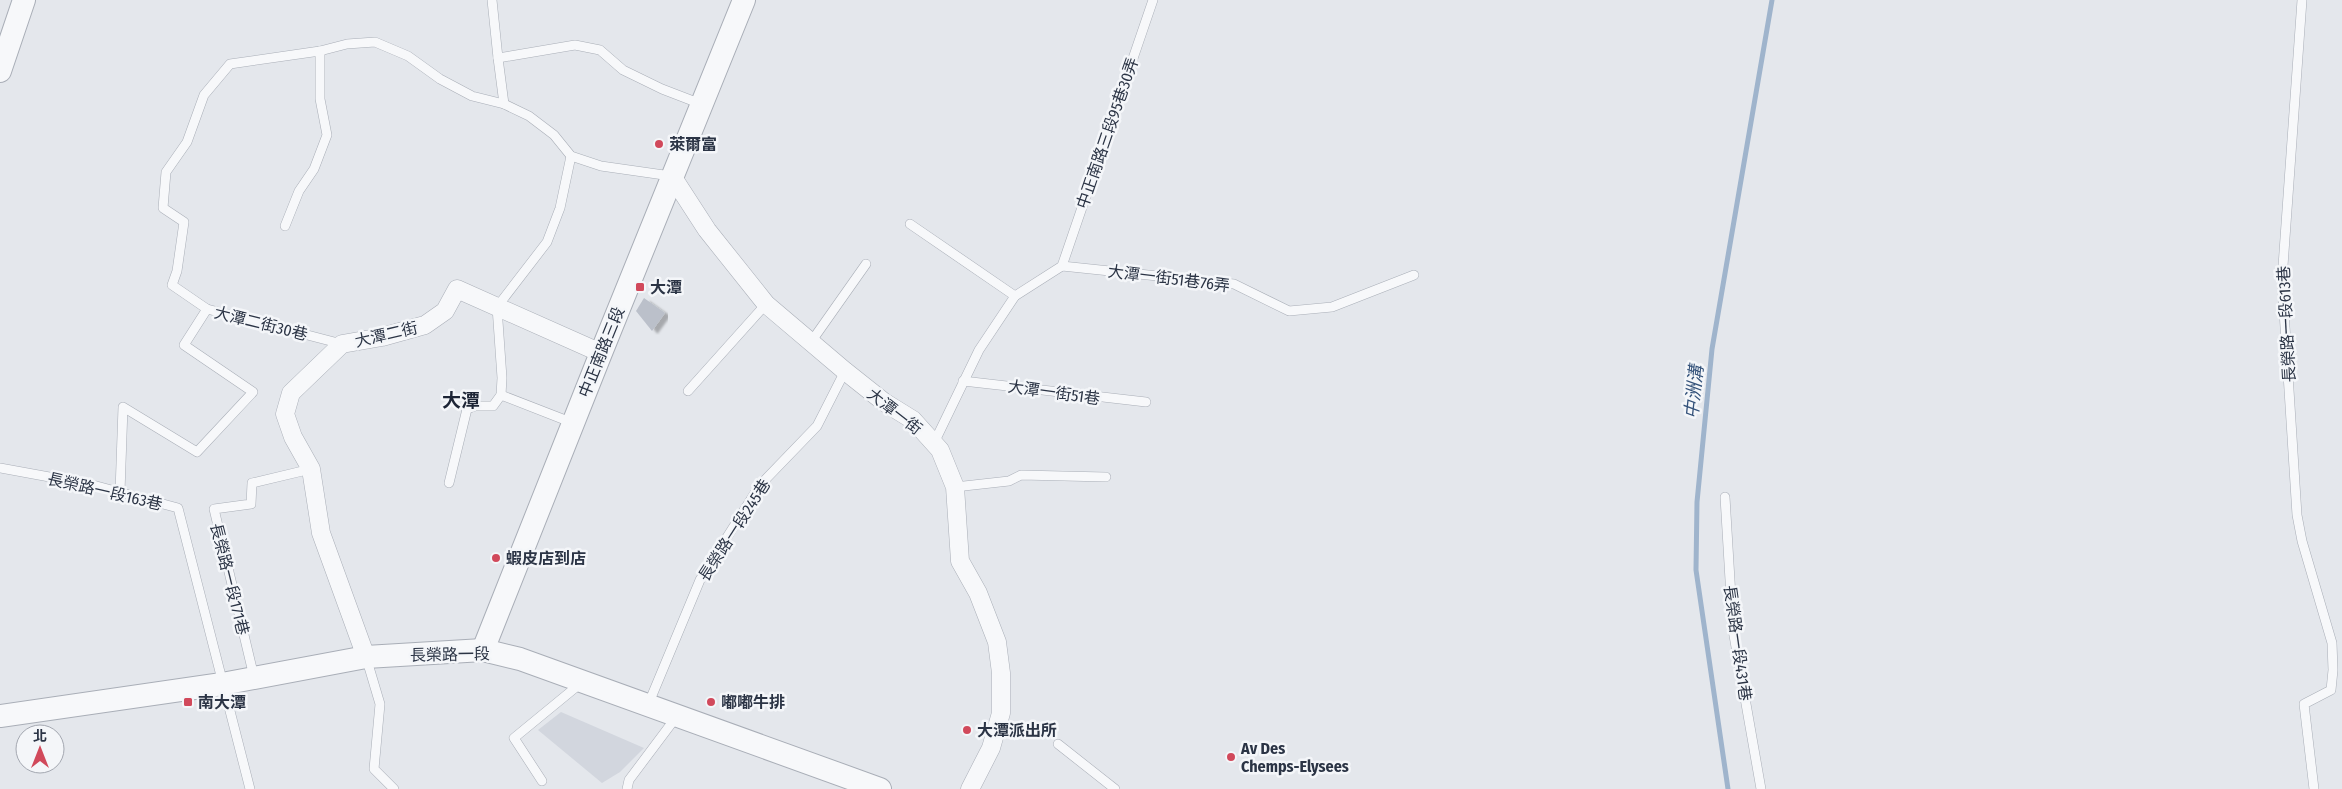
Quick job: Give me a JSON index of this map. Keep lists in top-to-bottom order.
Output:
{
  "streets": {
    "street": [
      "大潭二街",
      "中正南路三段",
      "大潭一街",
      "長榮路一段"
    ],
    "lane": [
      "中正南路三段95巷30弄",
      "大潭一街51巷76弄",
      "大潭二街30巷",
      "長榮路一段613巷",
      "大潭一街51巷",
      "長榮路一段163巷",
      "長榮路一段245巷",
      "長榮路一段171巷",
      "長榮路一段431巷"
    ]
  },
  "crossings": [
    ["中正南路三段95巷30弄", "大潭一街51巷76弄"],
    ["大潭二街30巷", "大潭二街"],
    ["大潭二街", "中正南路三段"],
    ["大潭二街", "長榮路一段171巷"],
    ["大潭二街", "長榮路一段"],
    ["中正南路三段", "大潭一街"],
    ["中正南路三段", "長榮路一段"],
    ["大潭一街", "長榮路一段245巷"],
    ["長榮路一段163巷", "長榮路一段"],
    ["長榮路一段245巷", "長榮路一段"],
    ["長榮路一段171巷", "長榮路一段"]
  ],
  "districts": ["大潭"],
  "water": ["中洲溝"],
  "places": {
    "other": [
      "萊爾富",
      "蝦皮店到店",
      "嘟嘟牛排",
      "大潭派出所",
      "Av Des Chemps-Elysees"
    ],
    "transit": ["大潭", "南大潭"]
  },
  "north": "top"
}
